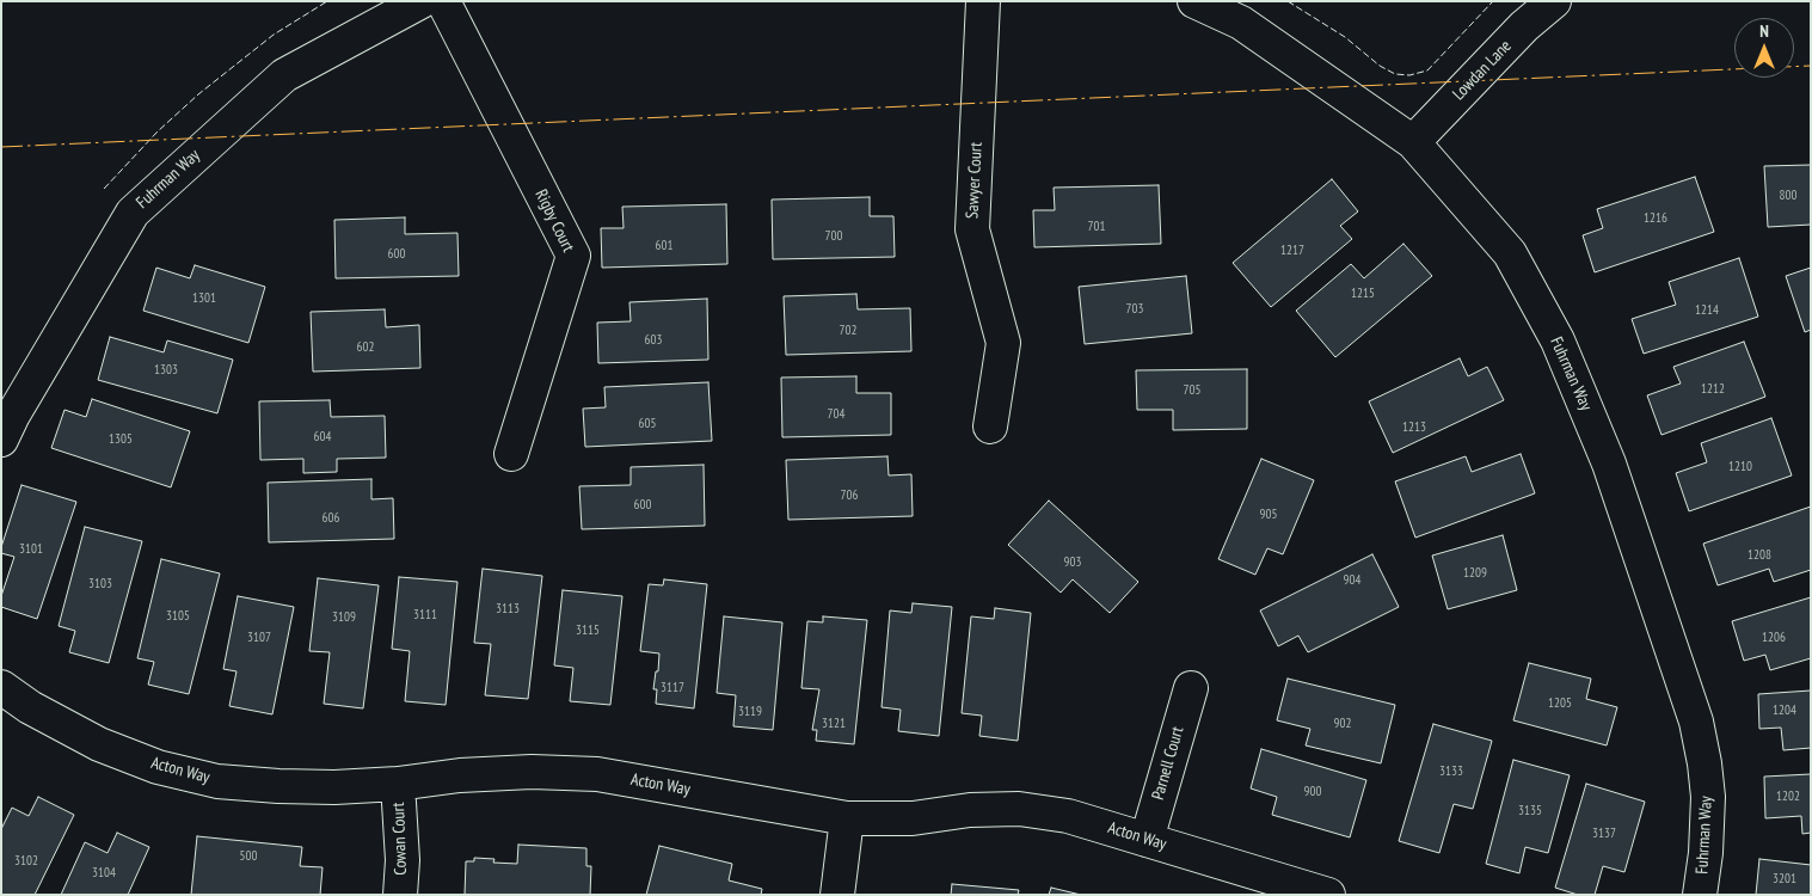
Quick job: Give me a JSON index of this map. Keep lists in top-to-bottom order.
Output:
{
  "streets": {
    "street": [
      "Lowdan Lane",
      "Fuhrman Way",
      "Sawyer Court",
      "Rigby Court",
      "Parnell Court",
      "Acton Way",
      "Cowan Court"
    ]
  },
  "crossings": [
    ["Lowdan Lane", "Fuhrman Way"],
    ["Parnell Court", "Acton Way"],
    ["Acton Way", "Cowan Court"]
  ],
  "house_numbers": [
    "800",
    "1216",
    "701",
    "700",
    "601",
    "1217",
    "600",
    "1215",
    "1301",
    "703",
    "1214",
    "702",
    "603",
    "602",
    "1303",
    "1212",
    "705",
    "704",
    "605",
    "1213",
    "604",
    "1305",
    "1210",
    "706",
    "600",
    "905",
    "606",
    "3101",
    "1208",
    "903",
    "1209",
    "904",
    "3103",
    "3113",
    "3111",
    "3105",
    "3109",
    "3115",
    "3107",
    "1206",
    "3117",
    "1205",
    "1204",
    "3119",
    "3121",
    "902",
    "3133",
    "900",
    "1202",
    "3135",
    "3137",
    "500",
    "3102",
    "3104",
    "3201"
  ],
  "north": "top"
}
